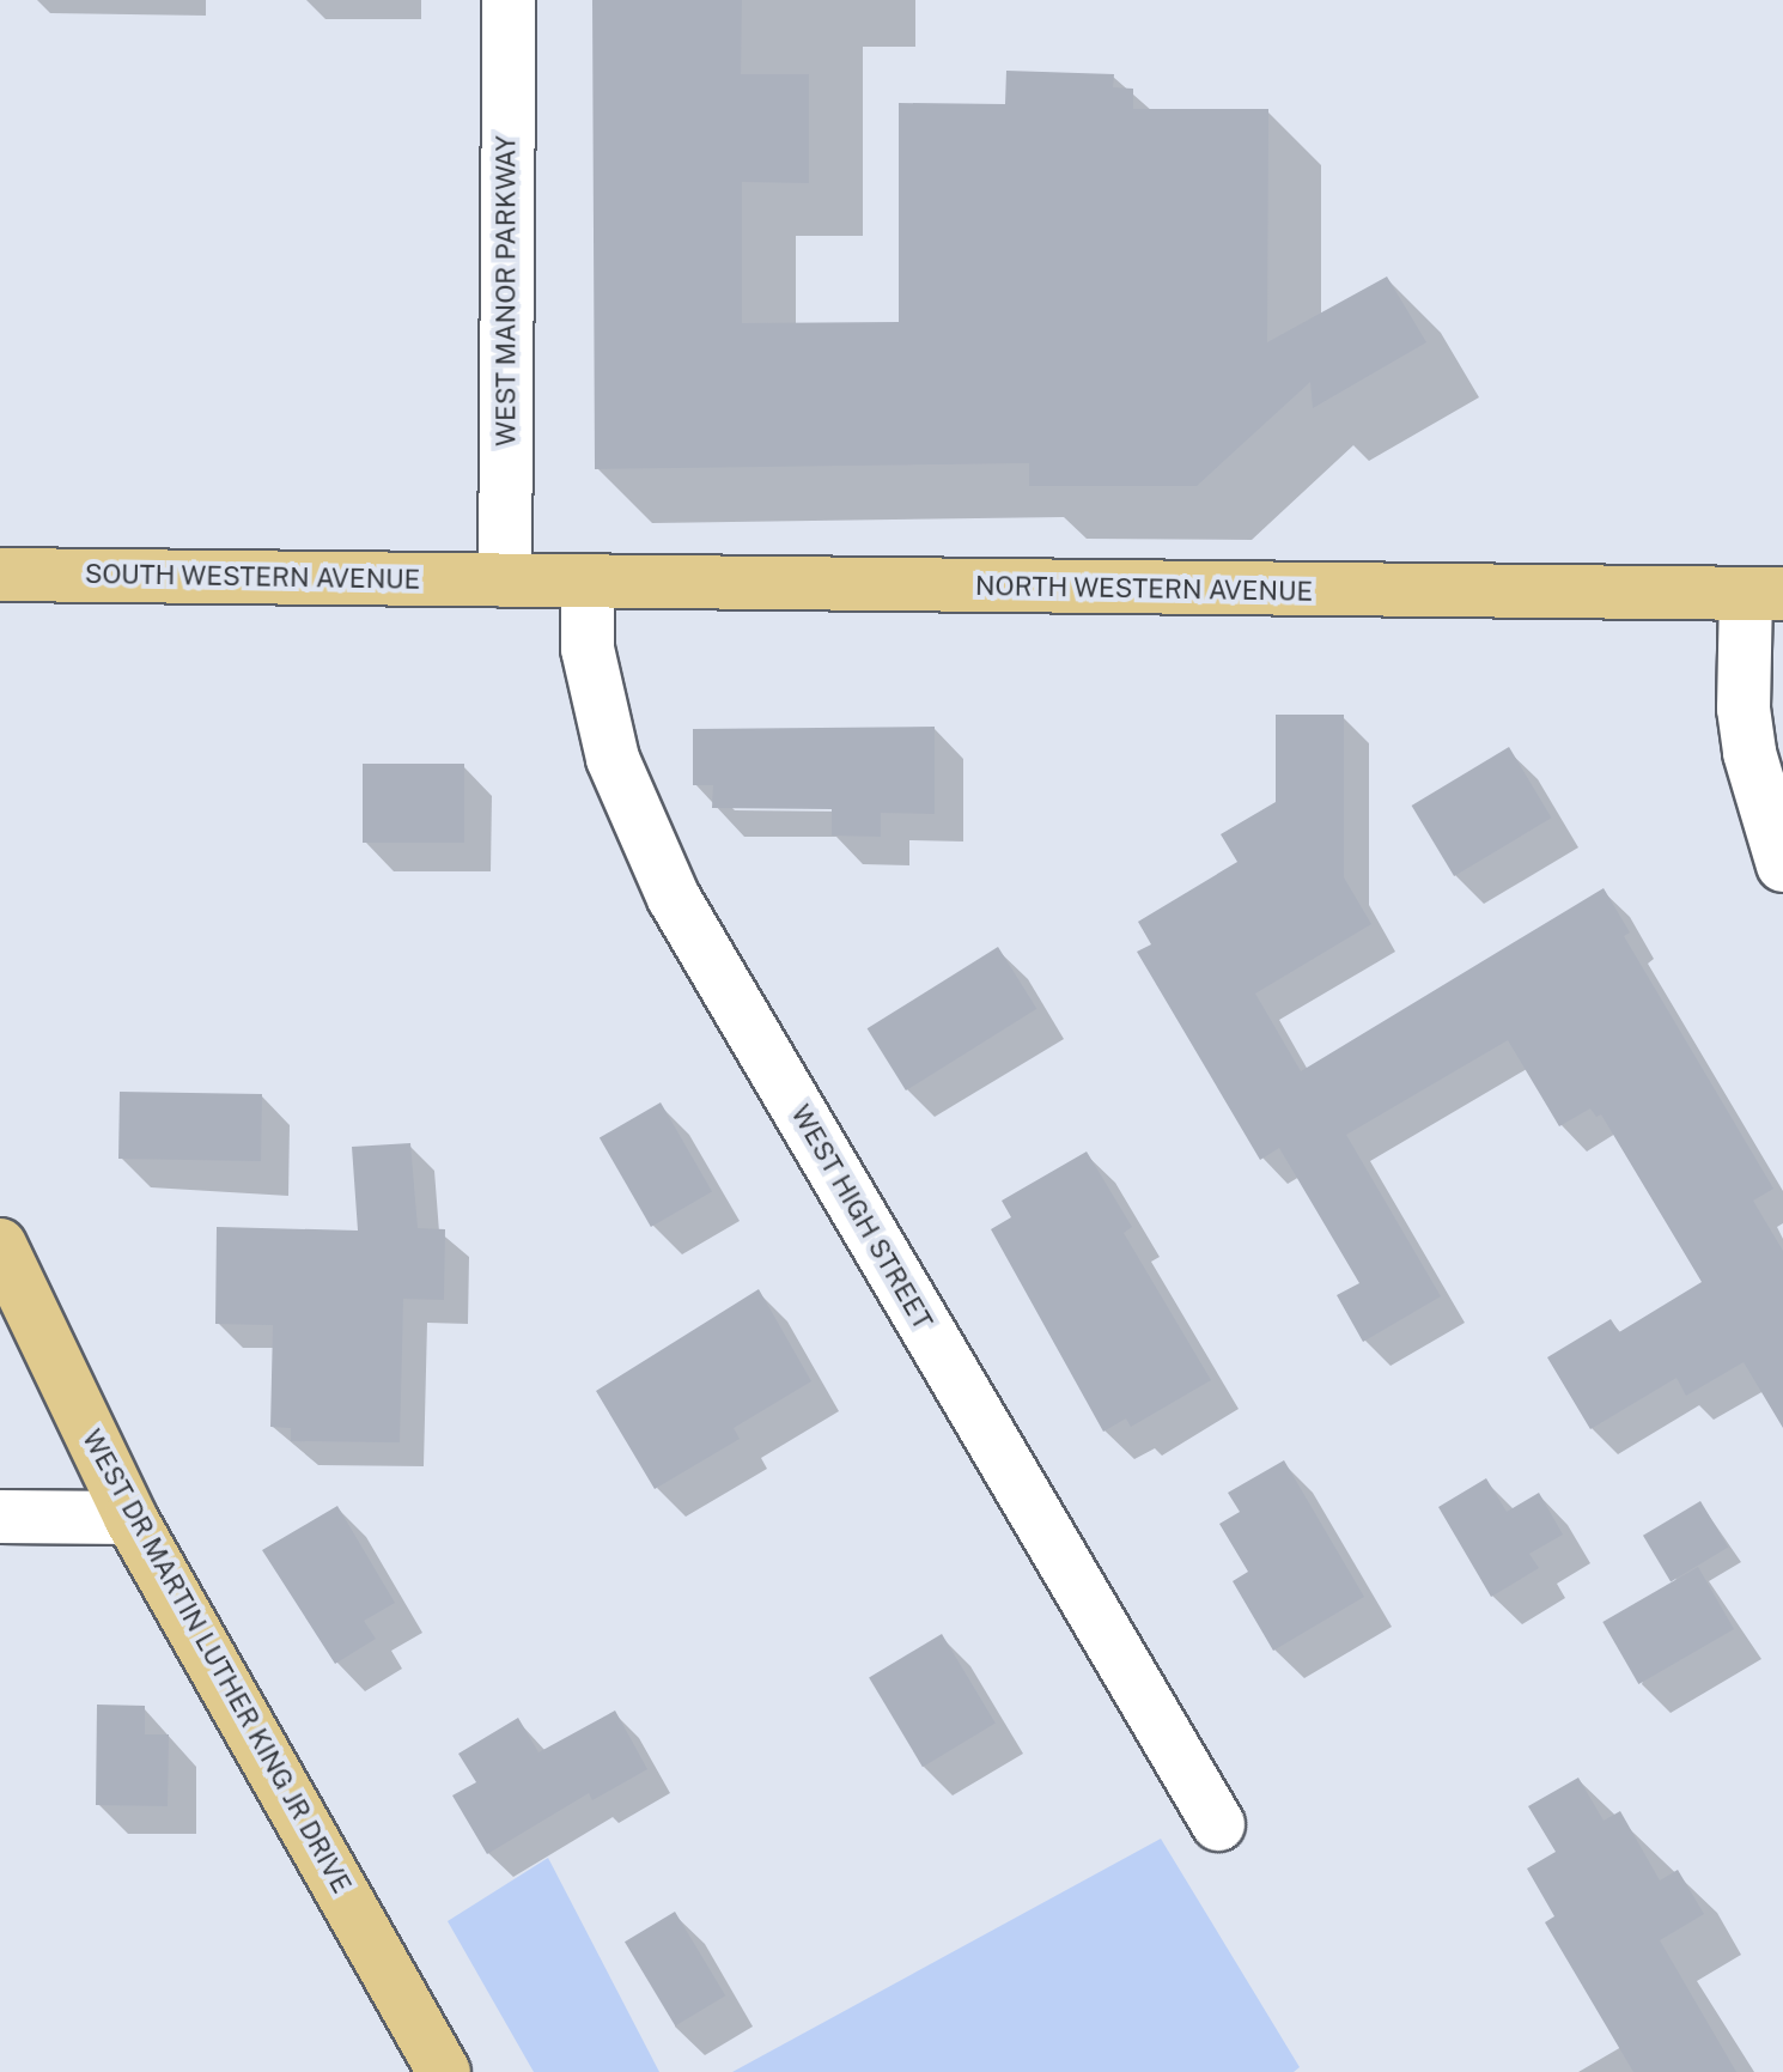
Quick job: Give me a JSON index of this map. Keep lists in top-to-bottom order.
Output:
{
  "streets": {
    "main road": ["SOUTH WESTERN AVENUE", "NORTH WESTERN AVENUE", "WEST DR MARTIN LUTHER KING JR DRIVE"],
    "street": ["WEST MANOR PARKWAY", "WEST HIGH STREET"]
  },
  "crossings": [
    ["WEST MANOR PARKWAY", "SOUTH WESTERN AVENUE"],
    ["WEST MANOR PARKWAY", "NORTH WESTERN AVENUE"],
    ["SOUTH WESTERN AVENUE", "NORTH WESTERN AVENUE"],
    ["NORTH WESTERN AVENUE", "WEST HIGH STREET"]
  ]
}
